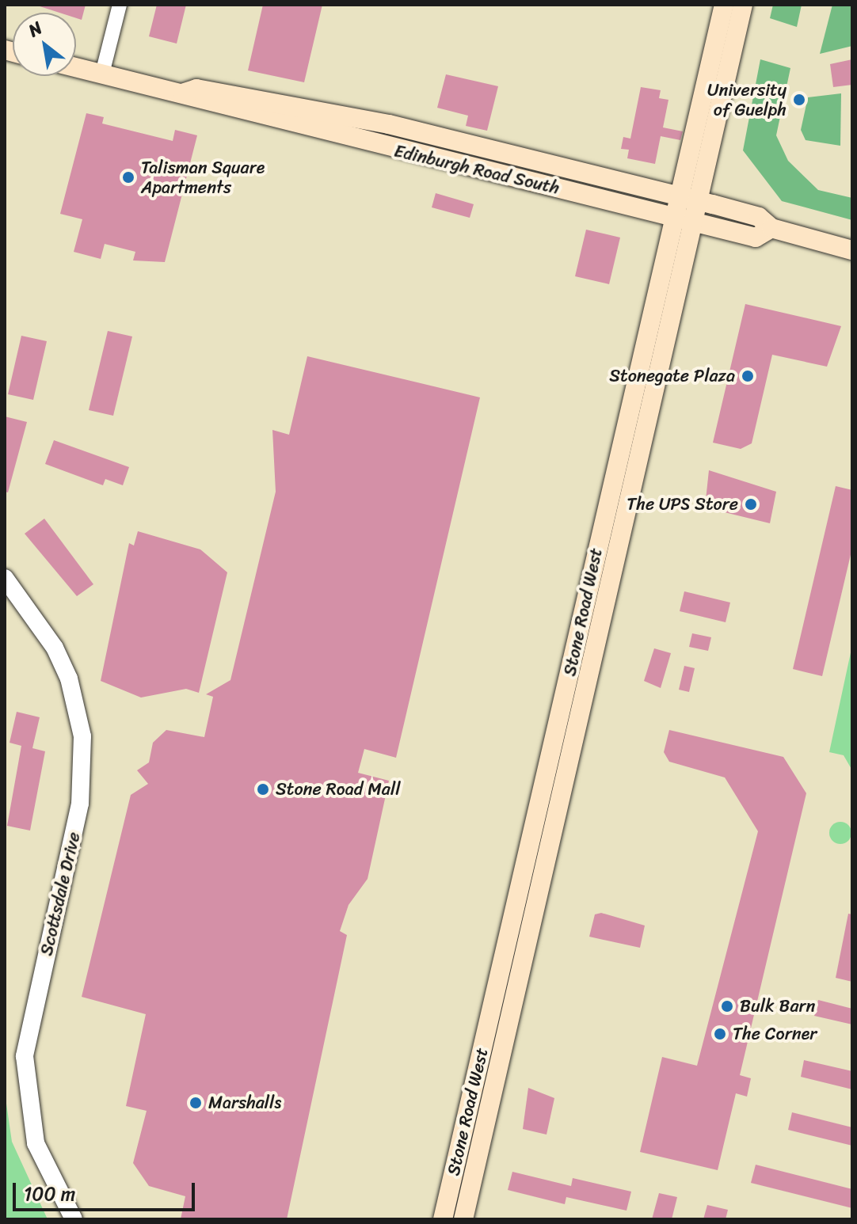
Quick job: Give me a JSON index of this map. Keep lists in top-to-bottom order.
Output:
{
  "streets": {
    "main road": ["Edinburgh Road South", "Stone Road West"],
    "street": ["Scottsdale Drive"]
  },
  "crossings": [
    ["Edinburgh Road South", "Stone Road West"]
  ],
  "places": [
    "University of Guelph",
    "Talisman Square Apartments",
    "Stonegate Plaza",
    "The UPS Store",
    "Stone Road Mall",
    "Bulk Barn",
    "The Corner",
    "Marshalls"
  ],
  "scale_bar": "100 m",
  "north": "top left"
}
